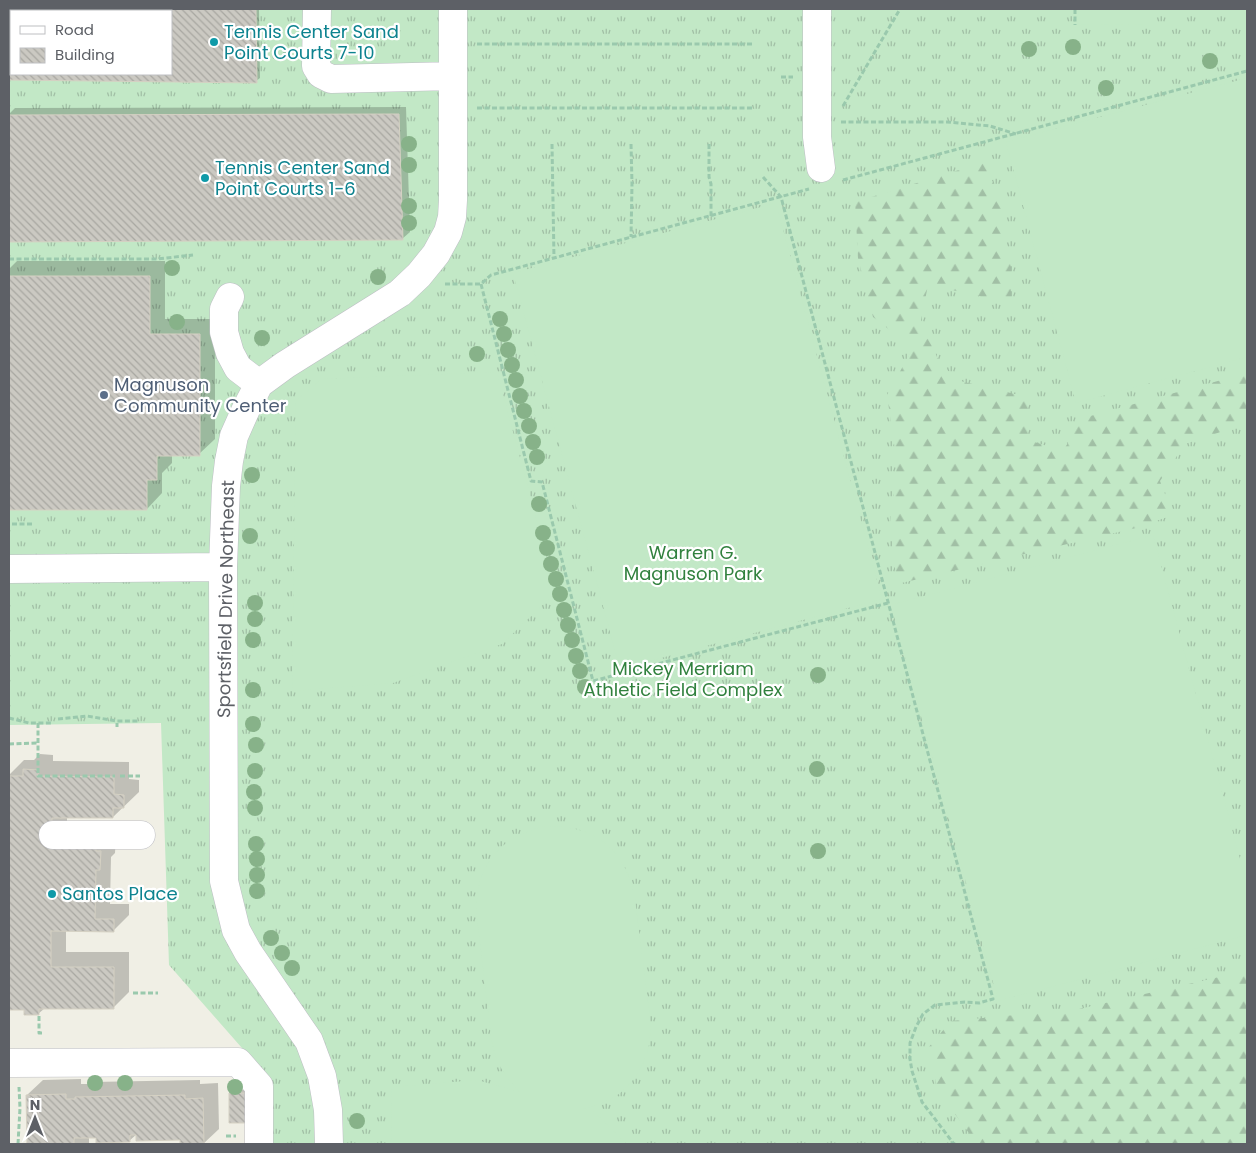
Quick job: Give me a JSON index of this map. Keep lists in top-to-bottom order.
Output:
{
  "streets": {
    "street": ["Sportsfield Drive Northeast"]
  },
  "parks": ["Warren G. Magnuson Park", "Mickey Merriam Athletic Field Complex"],
  "places": [
    "Tennis Center Sand Point Courts 7-10",
    "Tennis Center Sand Point Courts 1-6",
    "Magnuson Community Center",
    "Santos Place"
  ],
  "legend": ["Road", "Building"],
  "north": "top"
}
